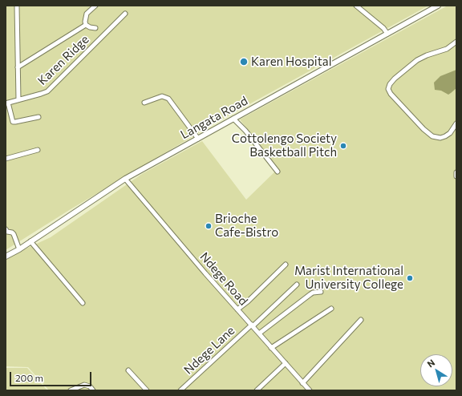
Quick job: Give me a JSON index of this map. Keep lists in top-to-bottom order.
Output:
{
  "streets": {
    "main road": ["Langata Road"],
    "street": ["Karen Ridge", "Ndege Road", "Ndege Lane"]
  },
  "crossings": [
    ["Langata Road", "Ndege Road"],
    ["Ndege Road", "Ndege Lane"]
  ],
  "places": [
    "Karen Hospital",
    "Cottolengo Society Basketball Pitch",
    "Brioche Cafe-Bistro",
    "Marist International University College"
  ],
  "scale_bar": "200 m",
  "north": "top left"
}
